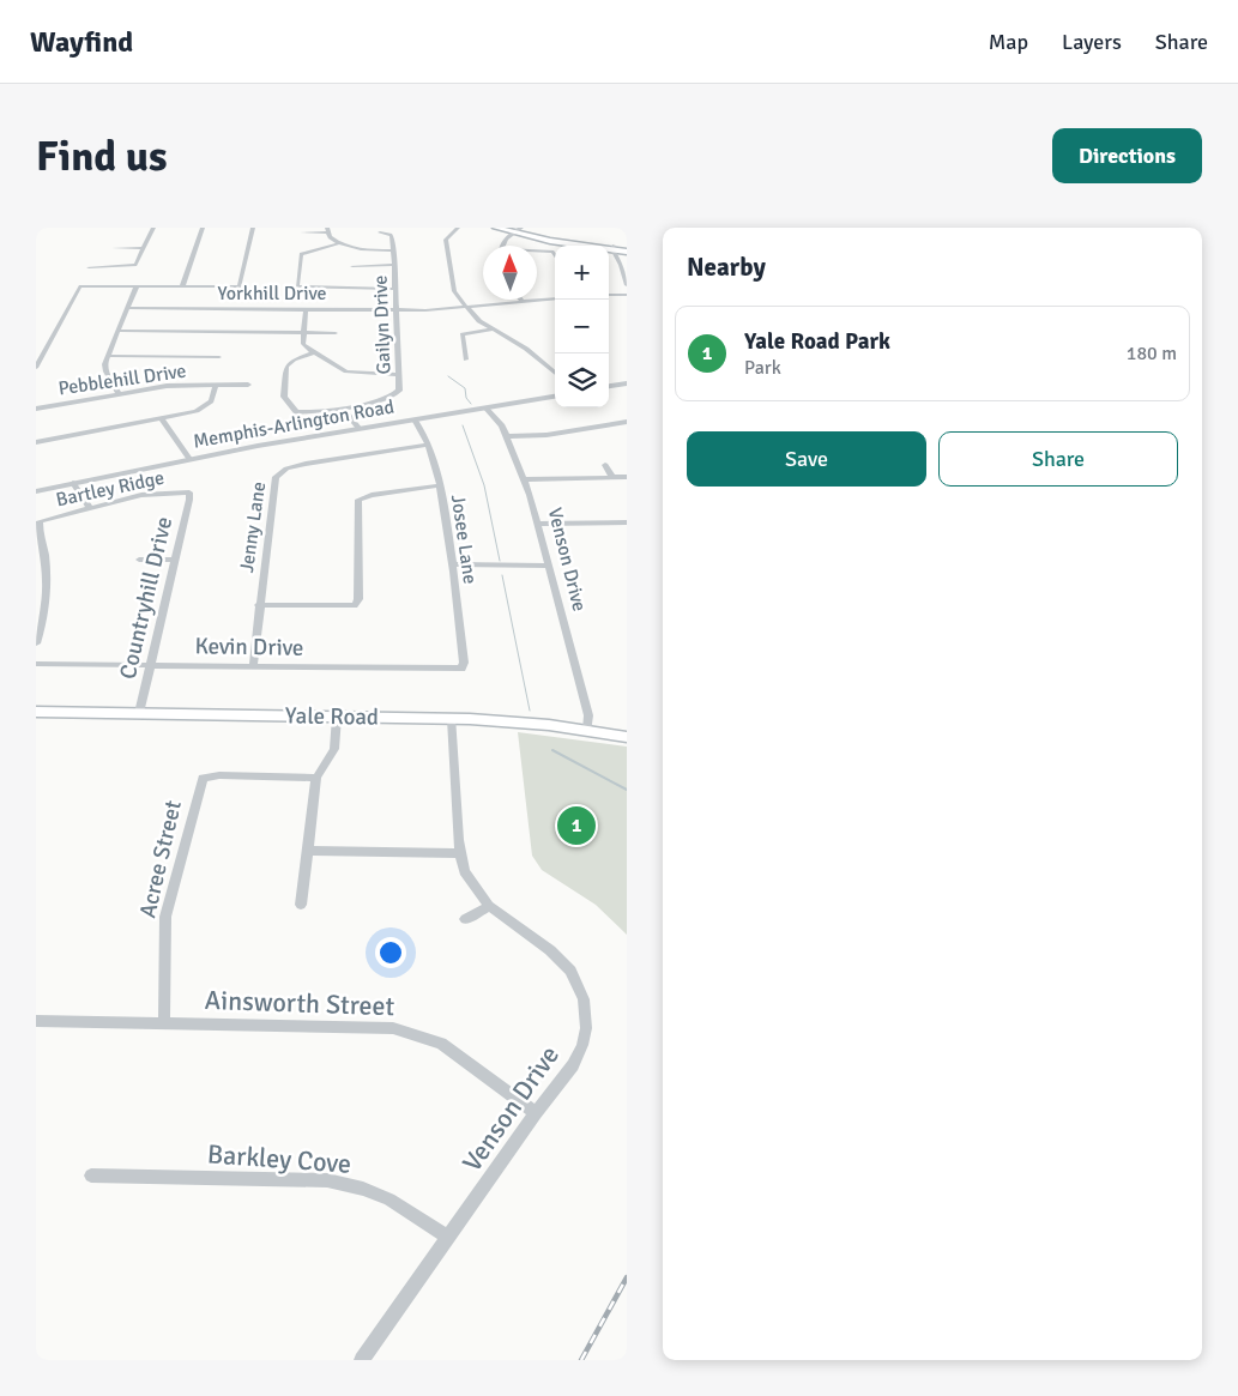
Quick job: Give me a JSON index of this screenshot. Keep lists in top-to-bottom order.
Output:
{
  "streets": {
    "main road": ["Yale Road"],
    "street": [
      "Yorkhill Drive",
      "Gailyn Drive",
      "Pebblehill Drive",
      "Memphis-Arlington Road",
      "Bartley Ridge",
      "Jenny Lane",
      "Josee Lane",
      "Venson Drive",
      "Countryhill Drive",
      "Kevin Drive",
      "Acree Street",
      "Ainsworth Street",
      "Barkley Cove"
    ]
  },
  "crossings": [
    ["Yorkhill Drive", "Gailyn Drive"],
    ["Memphis-Arlington Road", "Josee Lane"],
    ["Memphis-Arlington Road", "Venson Drive"],
    ["Bartley Ridge", "Countryhill Drive"],
    ["Jenny Lane", "Josee Lane"],
    ["Jenny Lane", "Kevin Drive"],
    ["Josee Lane", "Kevin Drive"],
    ["Venson Drive", "Yale Road"],
    ["Venson Drive", "Ainsworth Street"],
    ["Venson Drive", "Barkley Cove"],
    ["Countryhill Drive", "Kevin Drive"],
    ["Countryhill Drive", "Yale Road"],
    ["Acree Street", "Ainsworth Street"]
  ],
  "north": "top",
  "page": {
    "header": "Wayfind",
    "nav": ["Map", "Layers", "Share"],
    "buttons": [
      "Directions",
      ["Save", "Share"]
    ],
    "title": "Find us",
    "heading": "Nearby",
    "map_buttons": ["+", "−"],
    "list": [
      {
        "mark": "1",
        "name": "Yale Road Park",
        "note": "Park",
        "value": "180 m"
      }
    ],
    "pins": "1"
  }
}
